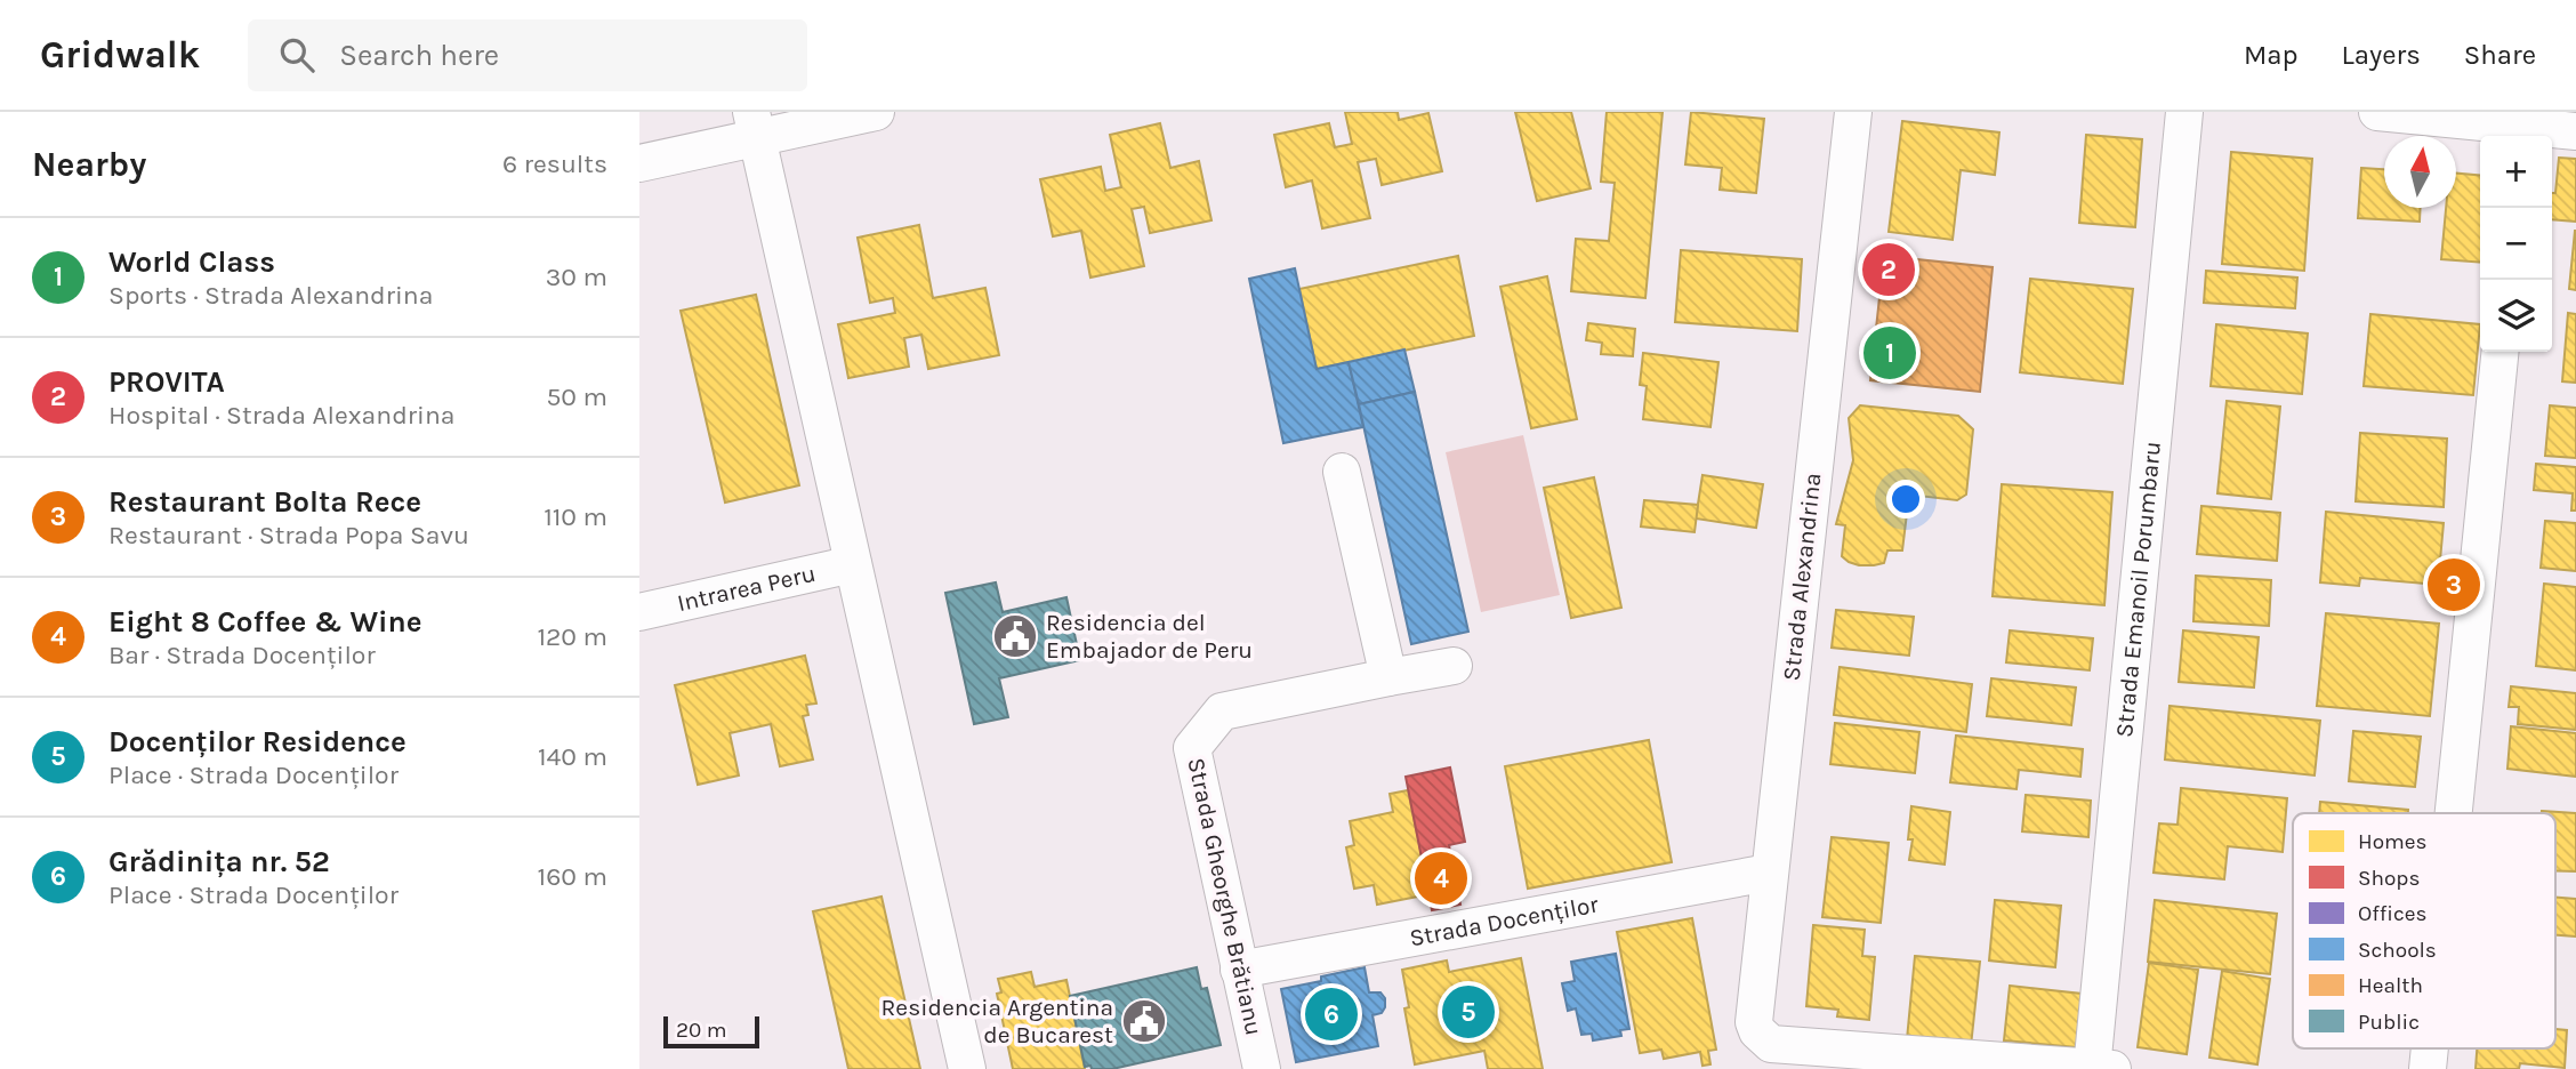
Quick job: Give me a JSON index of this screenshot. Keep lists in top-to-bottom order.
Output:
{
  "streets": {
    "street": [
      "Strada Alexandrina",
      "Intrarea Peru",
      "Strada Emanoil Porumbaru",
      "Strada Gheorghe Brătianu",
      "Strada Docenților"
    ]
  },
  "crossings": [
    ["Strada Alexandrina", "Strada Emanoil Porumbaru"],
    ["Strada Alexandrina", "Strada Docenților"],
    ["Strada Gheorghe Brătianu", "Strada Docenților"]
  ],
  "places": {
    "public building": ["Residencia del Embajador de Peru", "Residencia Argentina de Bucarest"]
  },
  "legend": [
    "Homes",
    "Shops",
    "Offices",
    "Schools",
    "Health",
    "Public"
  ],
  "scale_bar": "20 m",
  "north": "top",
  "page": {
    "header": "Gridwalk",
    "search": "Search here",
    "nav": ["Map", "Layers", "Share"],
    "heading": ["Nearby", "6 results"],
    "map_buttons": ["+", "−"],
    "list": [
      {
        "mark": "1",
        "name": "World Class",
        "note": "Sports · Strada Alexandrina",
        "value": "30 m"
      },
      {
        "mark": "2",
        "name": "PROVITA",
        "note": "Hospital · Strada Alexandrina",
        "value": "50 m"
      },
      {
        "mark": "3",
        "name": "Restaurant Bolta Rece",
        "note": "Restaurant · Strada Popa Savu",
        "value": "110 m"
      },
      {
        "mark": "4",
        "name": "Eight 8 Coffee & Wine",
        "note": "Bar · Strada Docenților",
        "value": "120 m"
      },
      {
        "mark": "5",
        "name": "Docenților Residence",
        "note": "Place · Strada Docenților",
        "value": "140 m"
      },
      {
        "mark": "6",
        "name": "Grădinița nr. 52",
        "note": "Place · Strada Docenților",
        "value": "160 m"
      }
    ],
    "pins": [
      "2",
      "1",
      "3",
      "4",
      "5",
      "6"
    ],
    "scale": "20 m"
  }
}
